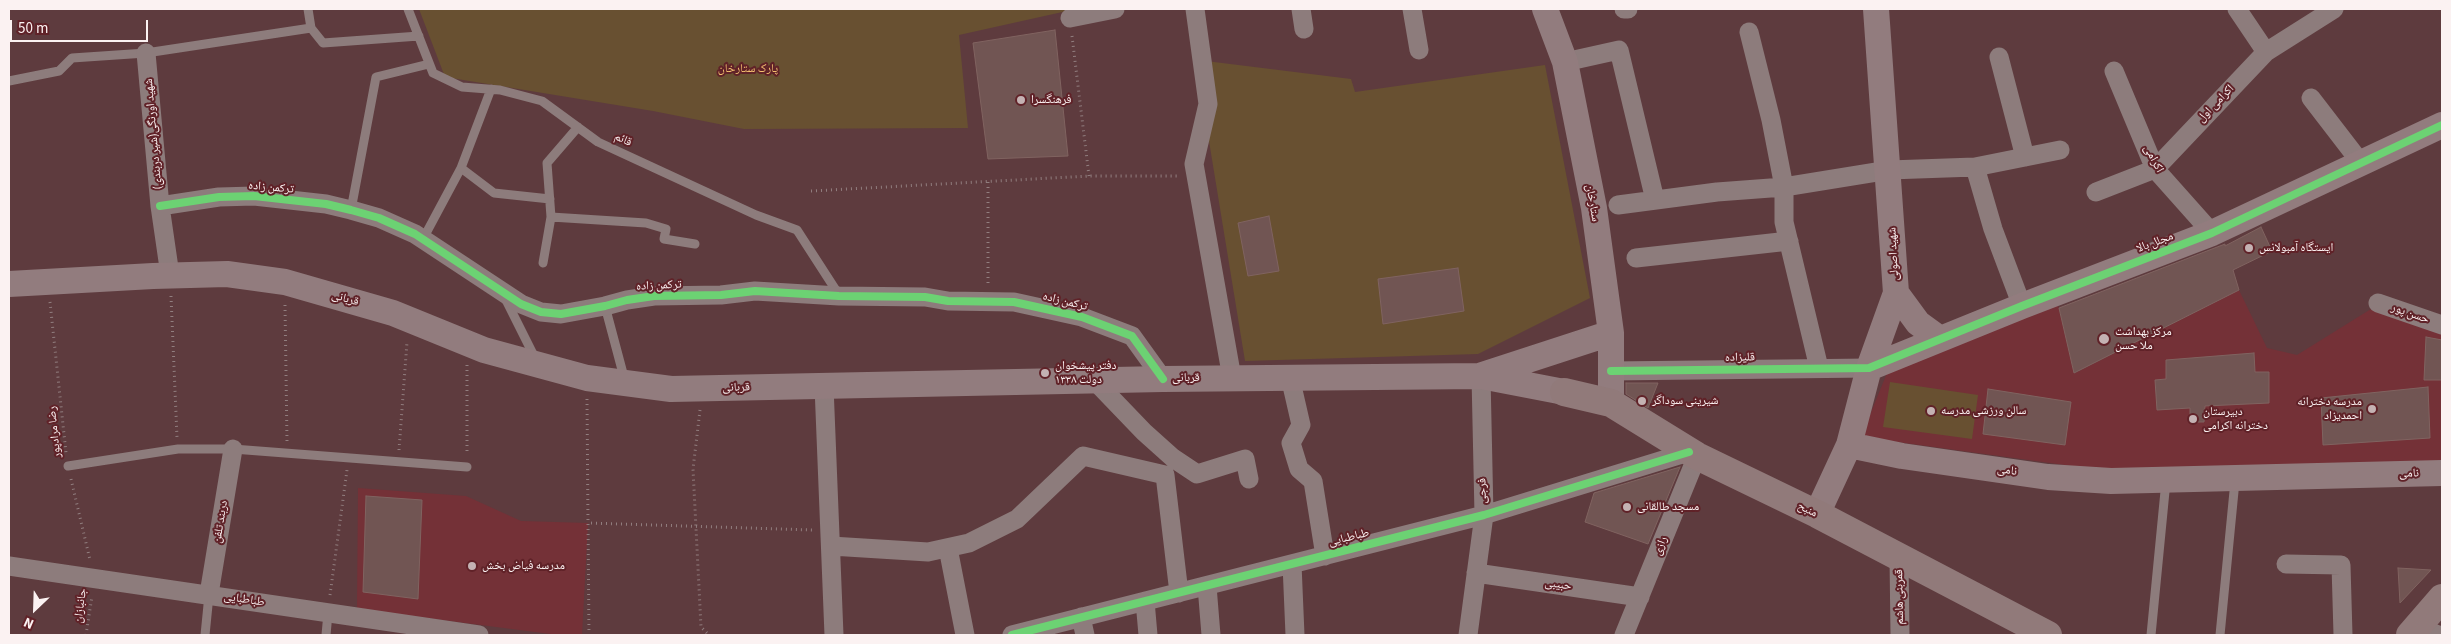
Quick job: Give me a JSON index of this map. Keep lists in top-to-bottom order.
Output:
{
  "streets": {
    "main road": [
      "ستارخان",
      "مجلل بالا",
      "شهید اصولی",
      "قربانی",
      "نامی",
      "منبح"
    ],
    "street": [
      "اکرامی اول",
      "شهید اورنگی(شیر دربندی)",
      "اکرامی",
      "ترکمن زاده",
      "حسن پور",
      "قلیزاده",
      "فرجی",
      "دربند تلفن",
      "طباطبایی",
      "رازی",
      "حبیبی",
      "قمربنی هاشم"
    ],
    "lane": ["قائم"],
    "path": ["رضا مرادپور", "جانبازان"]
  },
  "crossings": [
    ["اکرامی اول", "اکرامی"],
    ["شهید اورنگی(شیر دربندی)", "ترکمن زاده"],
    ["شهید اورنگی(شیر دربندی)", "قربانی"],
    ["قائم", "ترکمن زاده"],
    ["اکرامی", "مجلل بالا"],
    ["ترکمن زاده", "قربانی"],
    ["ستارخان", "قلیزاده"],
    ["ستارخان", "منبح"],
    ["مجلل بالا", "شهید اصولی"],
    ["مجلل بالا", "قلیزاده"],
    ["شهید اصولی", "قلیزاده"],
    ["شهید اصولی", "نامی"],
    ["شهید اصولی", "منبح"],
    ["قربانی", "رضا مرادپور"],
    ["قربانی", "فرجی"],
    ["رضا مرادپور", "طباطبایی"],
    ["رضا مرادپور", "جانبازان"],
    ["فرجی", "طباطبایی"],
    ["فرجی", "حبیبی"],
    ["منبح", "طباطبایی"],
    ["منبح", "رازی"],
    ["منبح", "قمربنی هاشم"],
    ["دربند تلفن", "طباطبایی"],
    ["طباطبایی", "رازی"],
    ["طباطبایی", "جانبازان"],
    ["رازی", "حبیبی"]
  ],
  "parks": ["پارک ستارخان"],
  "places": [
    "فرهنگسرا",
    "ایستگاه آمبولانس",
    "مرکز بهداشت ملا حسن",
    "دفتر پیشخوان دولت ۱۳۳۸",
    "شیرینی سوداگر",
    "مدرسه دخترانه احمدیزاد",
    "سالن ورزشی مدرسه",
    "دبیرستان دخترانه اکرامی",
    "مسجد طالقانی",
    "مدرسه فیاض بخش"
  ],
  "scale_bar": "50 m",
  "north": "bottom left"
}
